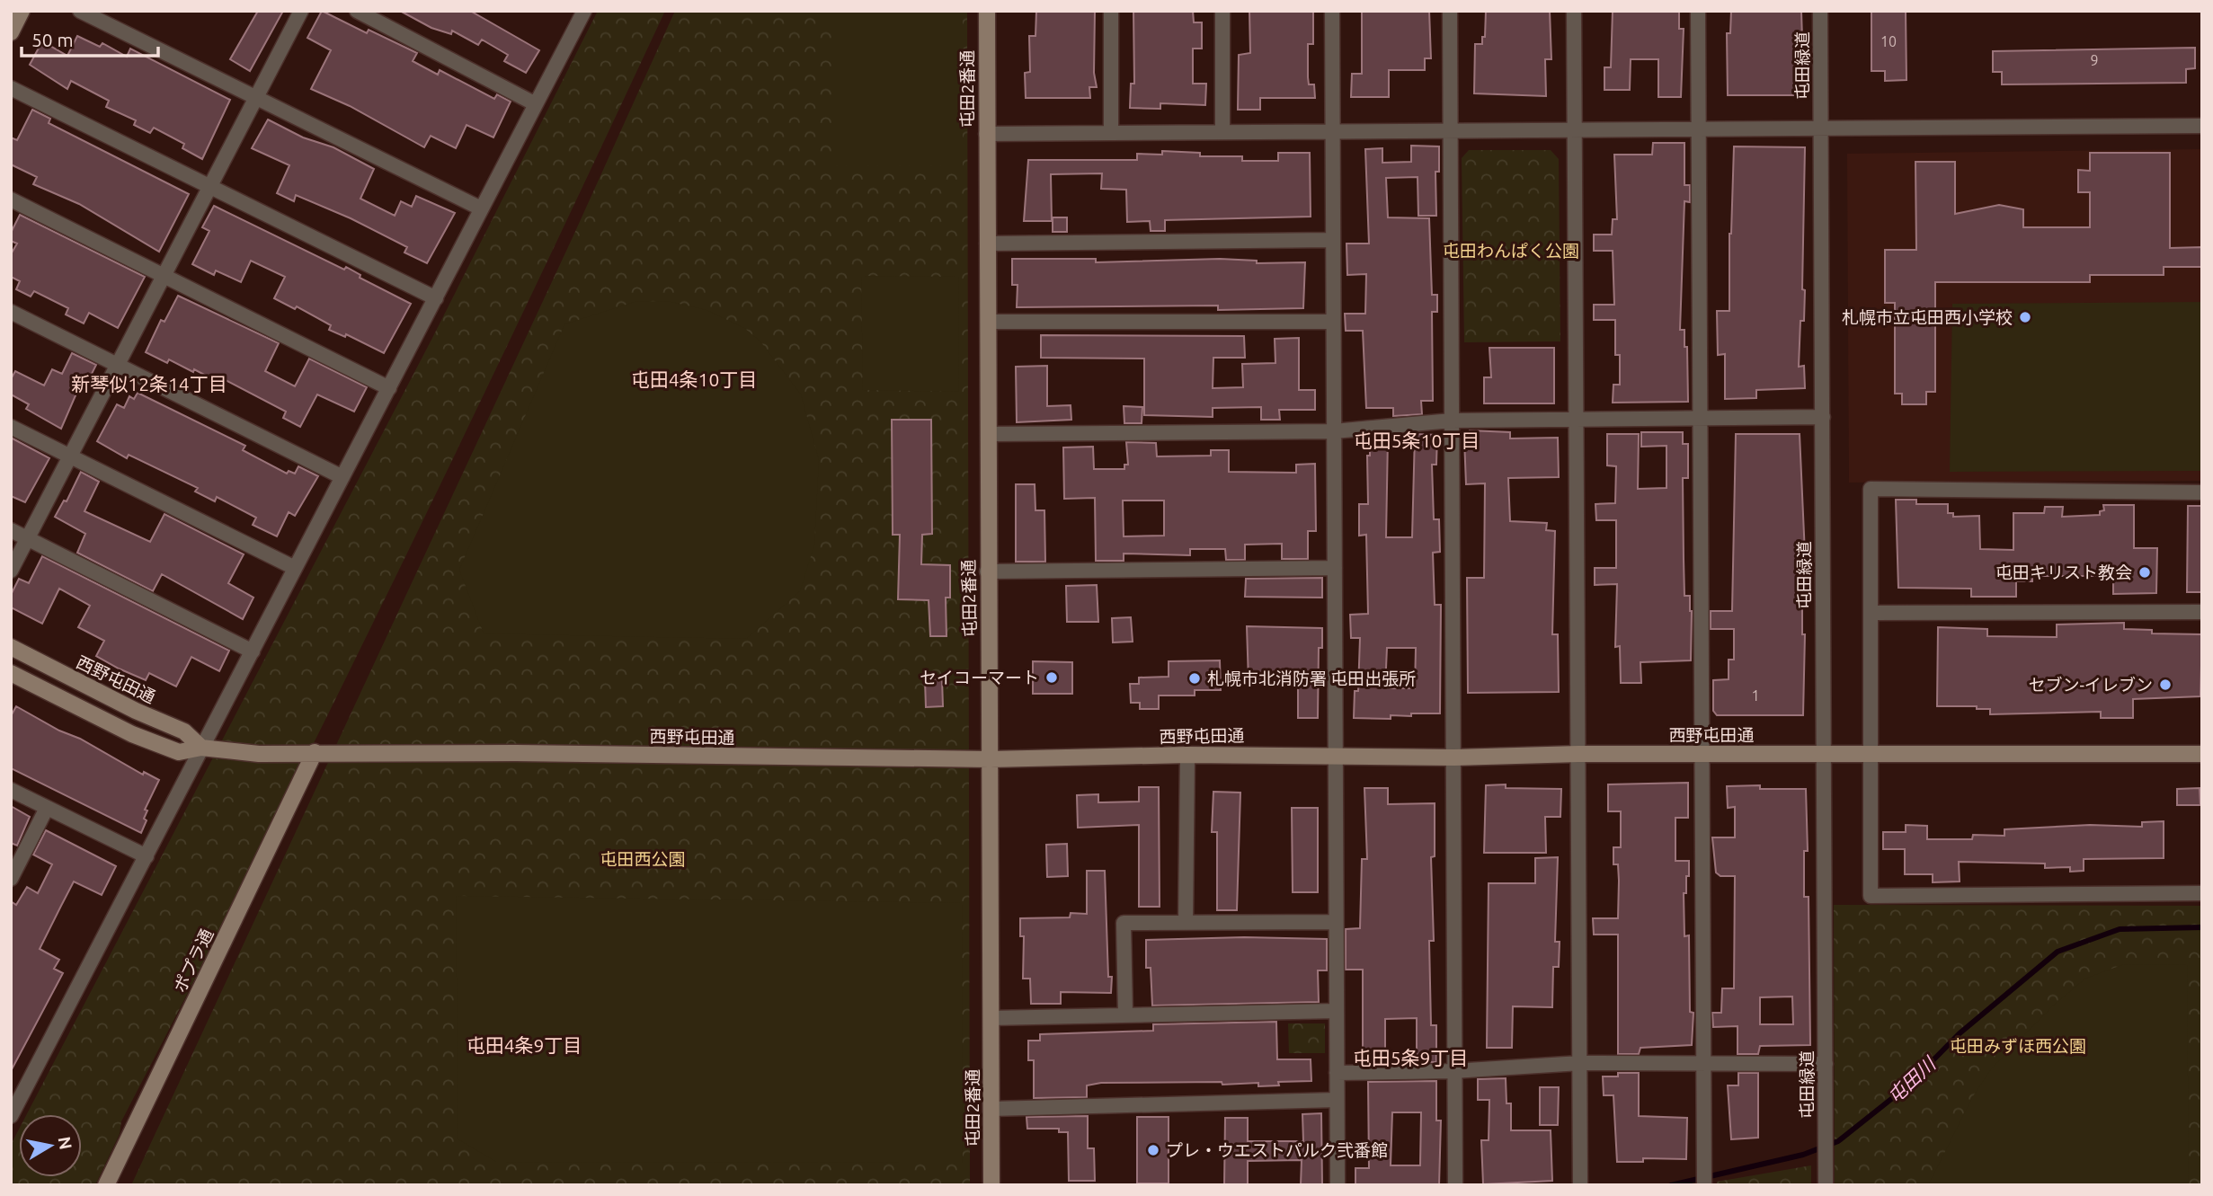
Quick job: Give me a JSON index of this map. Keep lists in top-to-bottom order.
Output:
{
  "streets": {
    "street": [
      "屯田緑道",
      "屯田2番通",
      "西野屯田通",
      "ポプラ通"
    ]
  },
  "crossings": [
    ["屯田緑道", "西野屯田通"],
    ["屯田2番通", "西野屯田通"],
    ["西野屯田通", "ポプラ通"]
  ],
  "districts": [
    "屯田4条10丁目",
    "新琴似12条14丁目",
    "屯田5条10丁目",
    "屯田4条9丁目",
    "屯田5条9丁目"
  ],
  "water": ["屯田川"],
  "parks": ["屯田わんぱく公園", "屯田西公園", "屯田みずほ西公園"],
  "places": [
    "札幌市立屯田西小学校",
    "屯田キリスト教会",
    "セイコーマート",
    "札幌市北消防署 屯田出張所",
    "セブン-イレブン",
    "プレ・ウエストパルク弐番館"
  ],
  "house_numbers": ["10", "9", "1"],
  "scale_bar": "50 m",
  "north": "right"
}
